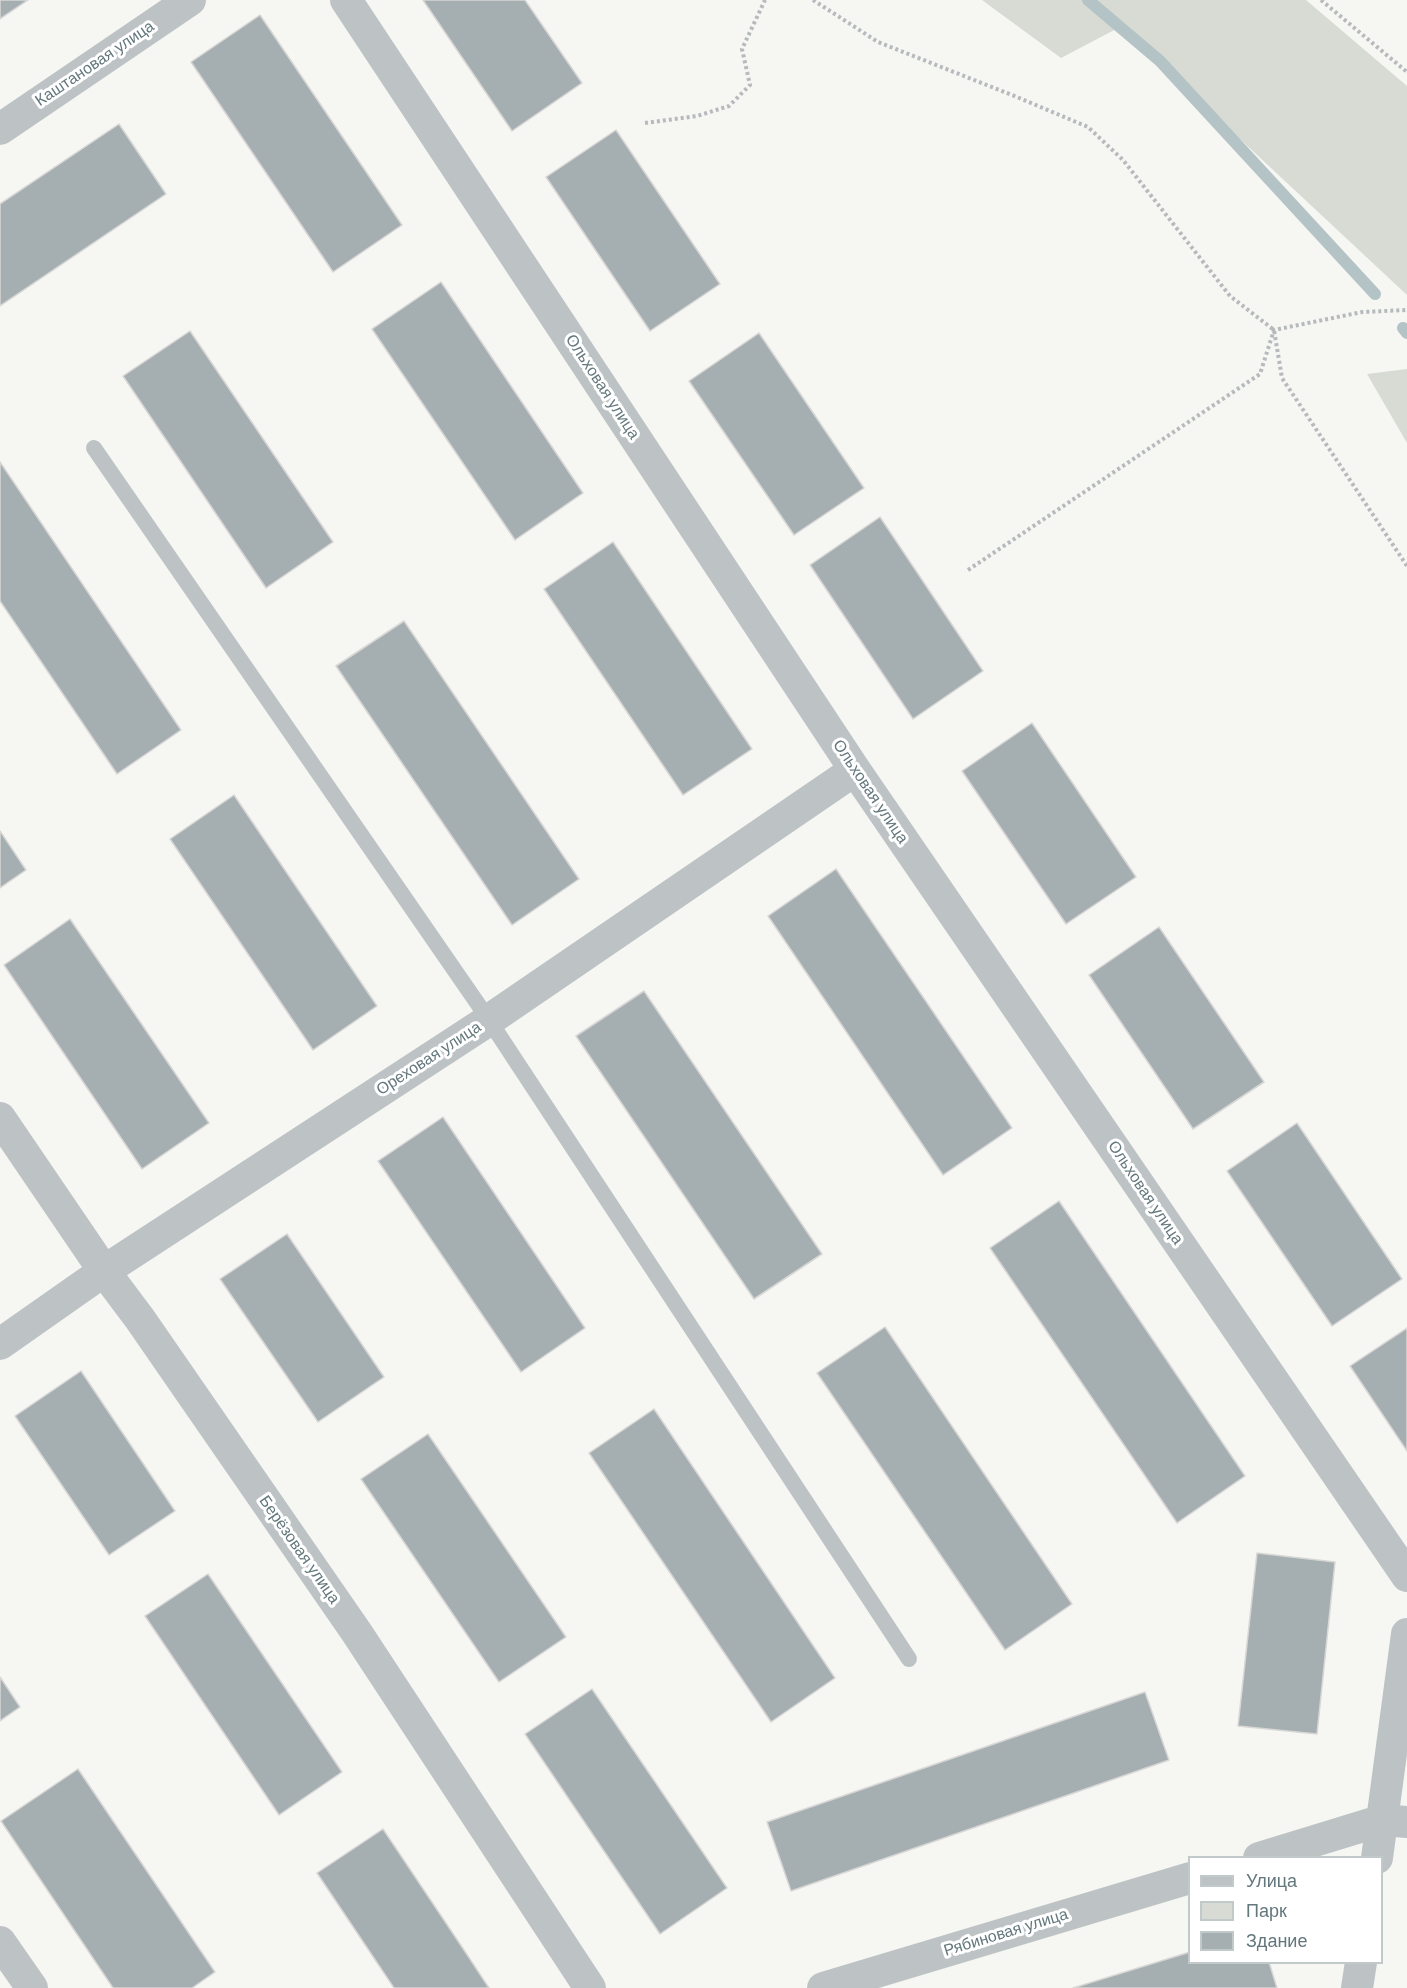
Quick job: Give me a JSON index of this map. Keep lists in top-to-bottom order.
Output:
{
  "streets": {
    "street": [
      "Каштановая улица",
      "Ольховая улица",
      "Ореховая улица",
      "Берёзовая улица",
      "Рябиновая улица"
    ]
  },
  "crossings": [
    ["Ольховая улица", "Ореховая улица"],
    ["Ореховая улица", "Берёзовая улица"]
  ],
  "legend": ["Улица", "Парк", "Здание"]
}
